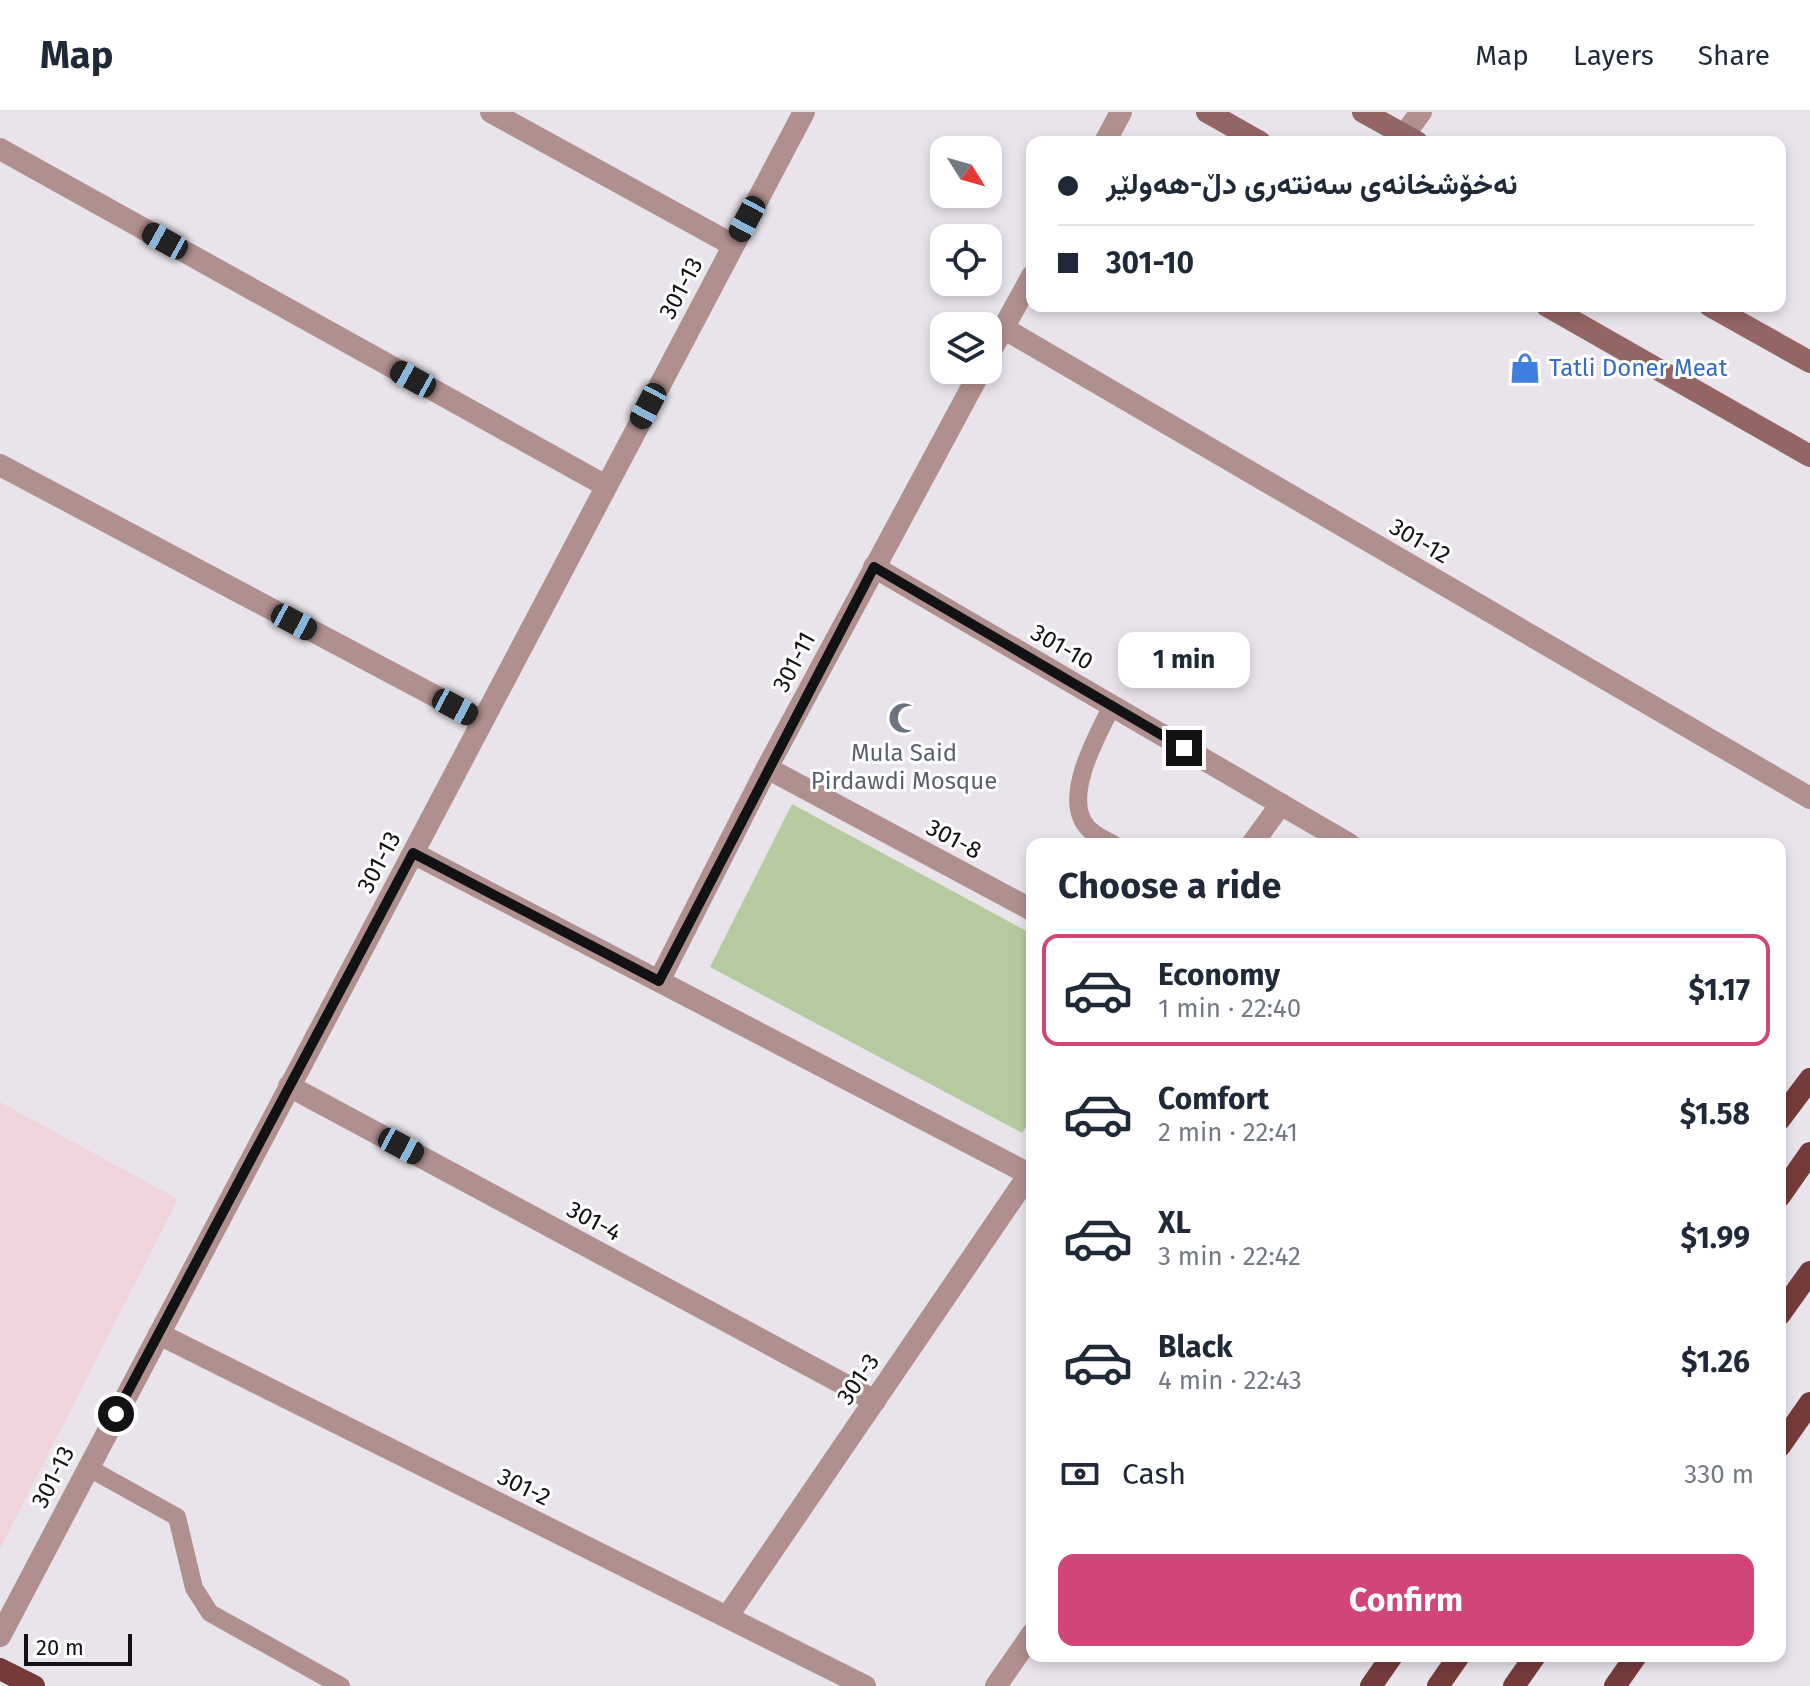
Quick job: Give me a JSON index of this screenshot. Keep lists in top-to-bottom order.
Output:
{
  "streets": {
    "street": [
      "301-13",
      "301-12",
      "301-10",
      "301-11",
      "301-8",
      "301-4",
      "301-3",
      "301-2"
    ]
  },
  "crossings": [
    ["301-13", "301-4"],
    ["301-13", "301-2"],
    ["301-10", "301-11"],
    ["301-11", "301-8"],
    ["301-4", "301-3"],
    ["301-3", "301-2"]
  ],
  "places": {
    "shop": ["Tatli Doner Meat"],
    "mosque": ["Mula Said Pirdawdi Mosque"]
  },
  "scale_bar": "20 m",
  "north": "bottom right",
  "page": {
    "header": "Map",
    "nav": ["Map", "Layers", "Share"],
    "banner": ["نەخۆشخانەی سەنتەری دڵ-هەولێر", "301-10"],
    "bubble": "1 min",
    "heading": "Choose a ride",
    "list": [
      {
        "name": "Economy",
        "note": "1 min · 22:40",
        "value": "$1.17"
      },
      {
        "name": "Comfort",
        "note": "2 min · 22:41",
        "value": "$1.58"
      },
      {
        "name": "XL",
        "note": "3 min · 22:42",
        "value": "$1.99"
      },
      {
        "name": "Black",
        "note": "4 min · 22:43",
        "value": "$1.26"
      }
    ],
    "pay": ["Cash", "330 m"],
    "buttons": "Confirm",
    "scale": "20 m"
  }
}
